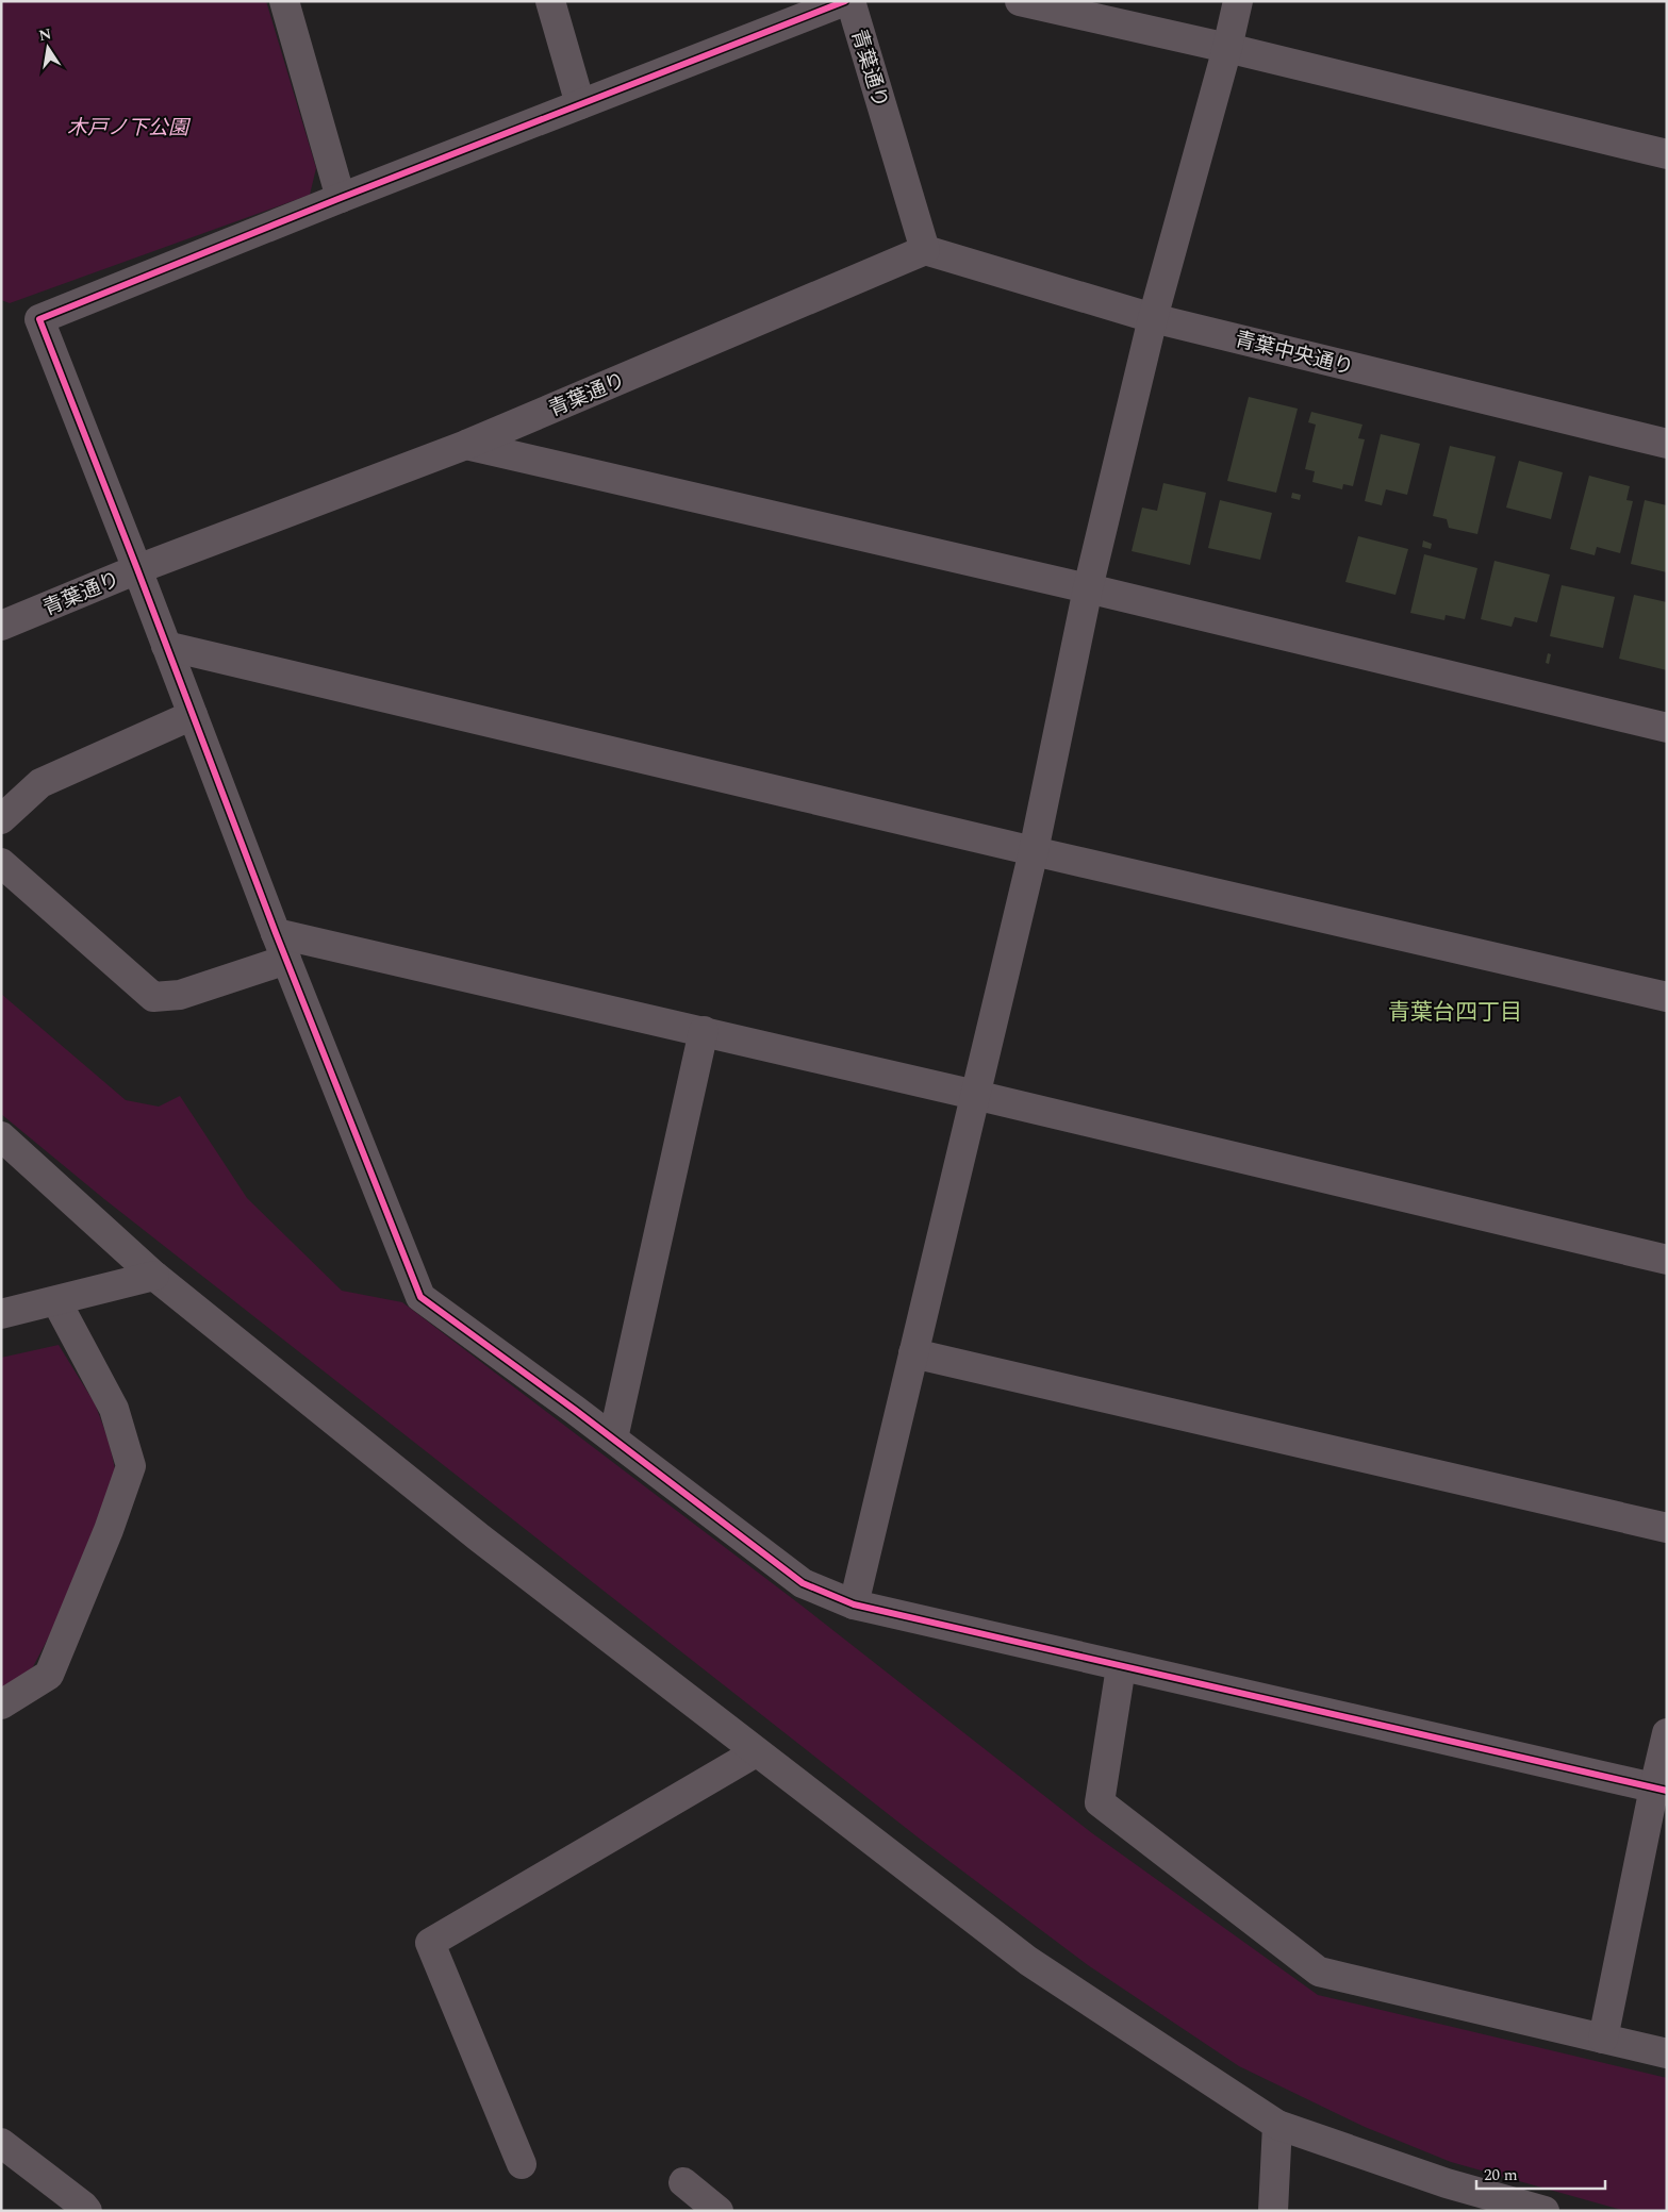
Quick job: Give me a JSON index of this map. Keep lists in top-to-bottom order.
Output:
{
  "streets": {
    "street": ["青葉通り", "青葉中央通り"]
  },
  "crossings": [
    ["青葉通り", "青葉中央通り"]
  ],
  "districts": ["青葉台四丁目"],
  "parks": ["木戸ノ下公園"],
  "scale_bar": "20 m",
  "north": "top"
}
